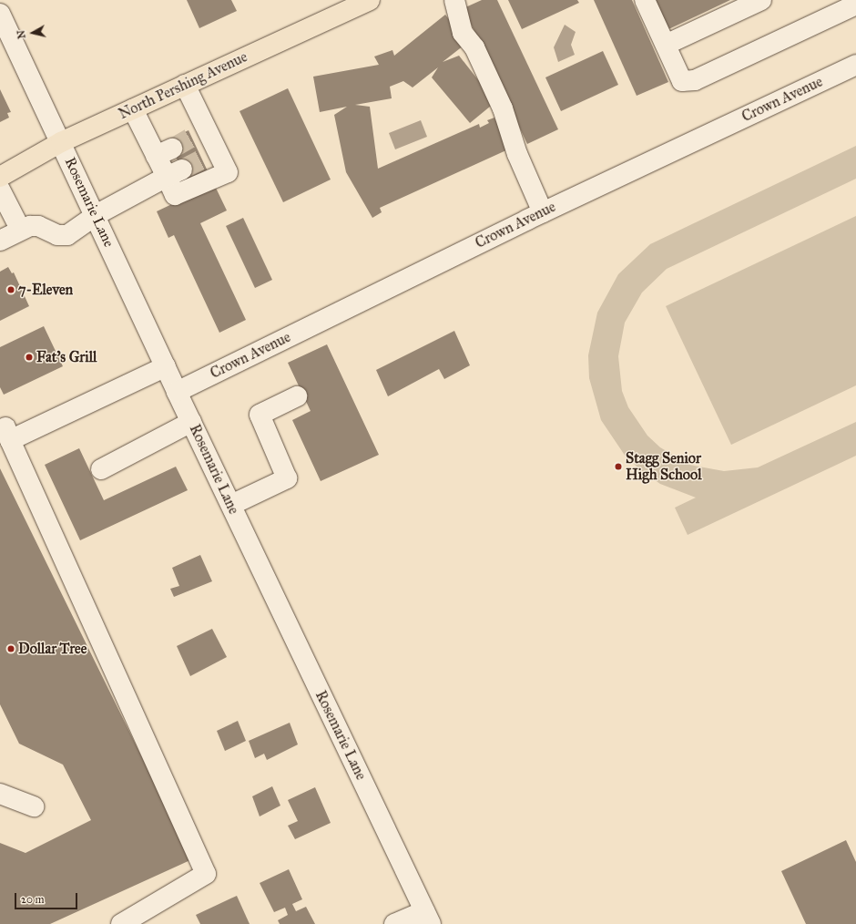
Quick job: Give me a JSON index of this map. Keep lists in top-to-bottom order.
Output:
{
  "streets": {
    "main road": ["North Pershing Avenue"],
    "street": ["Crown Avenue", "Rosemarie Lane"]
  },
  "crossings": [
    ["North Pershing Avenue", "Rosemarie Lane"],
    ["Crown Avenue", "Rosemarie Lane"]
  ],
  "places": [
    "7-Eleven",
    "Fat's Grill",
    "Stagg Senior High School",
    "Dollar Tree"
  ],
  "scale_bar": "20 m",
  "north": "left"
}
